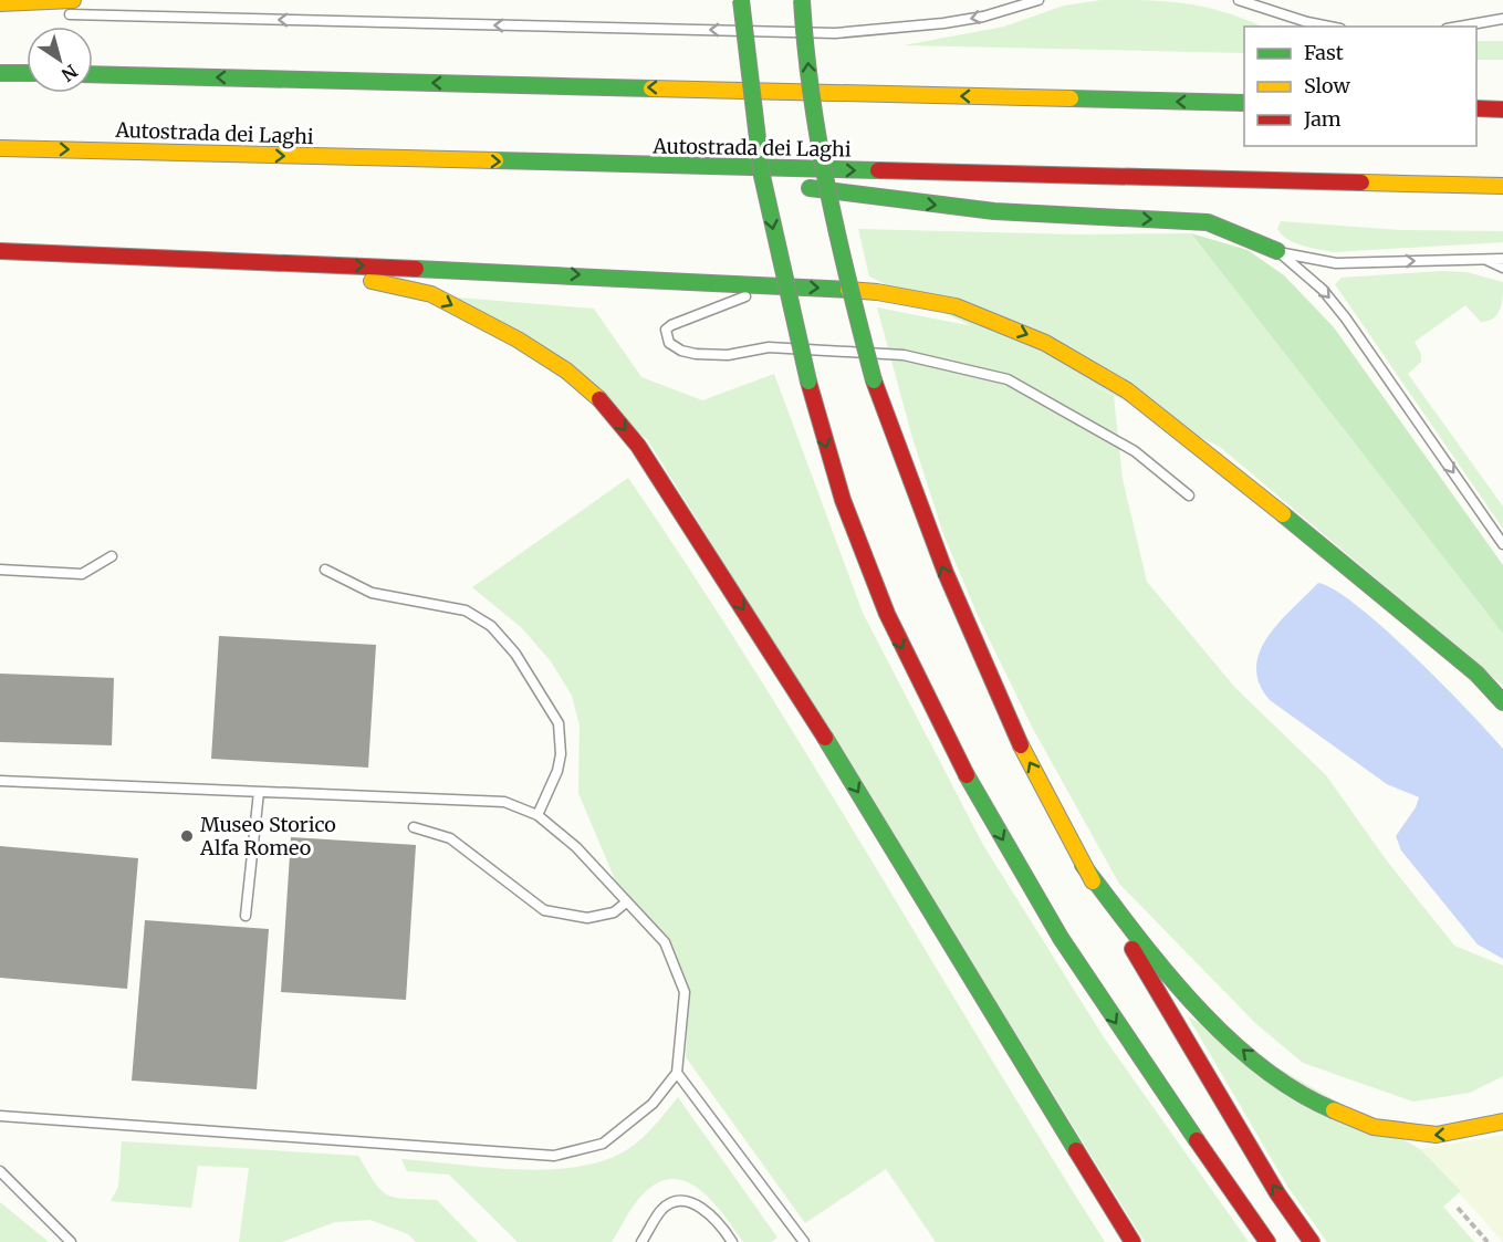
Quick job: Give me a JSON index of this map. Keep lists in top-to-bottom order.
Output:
{
  "streets": {
    "main road": ["Autostrada dei Laghi"]
  },
  "places": ["Museo Storico Alfa Romeo"],
  "legend": ["Fast", "Slow", "Jam"],
  "north": "bottom right"
}
